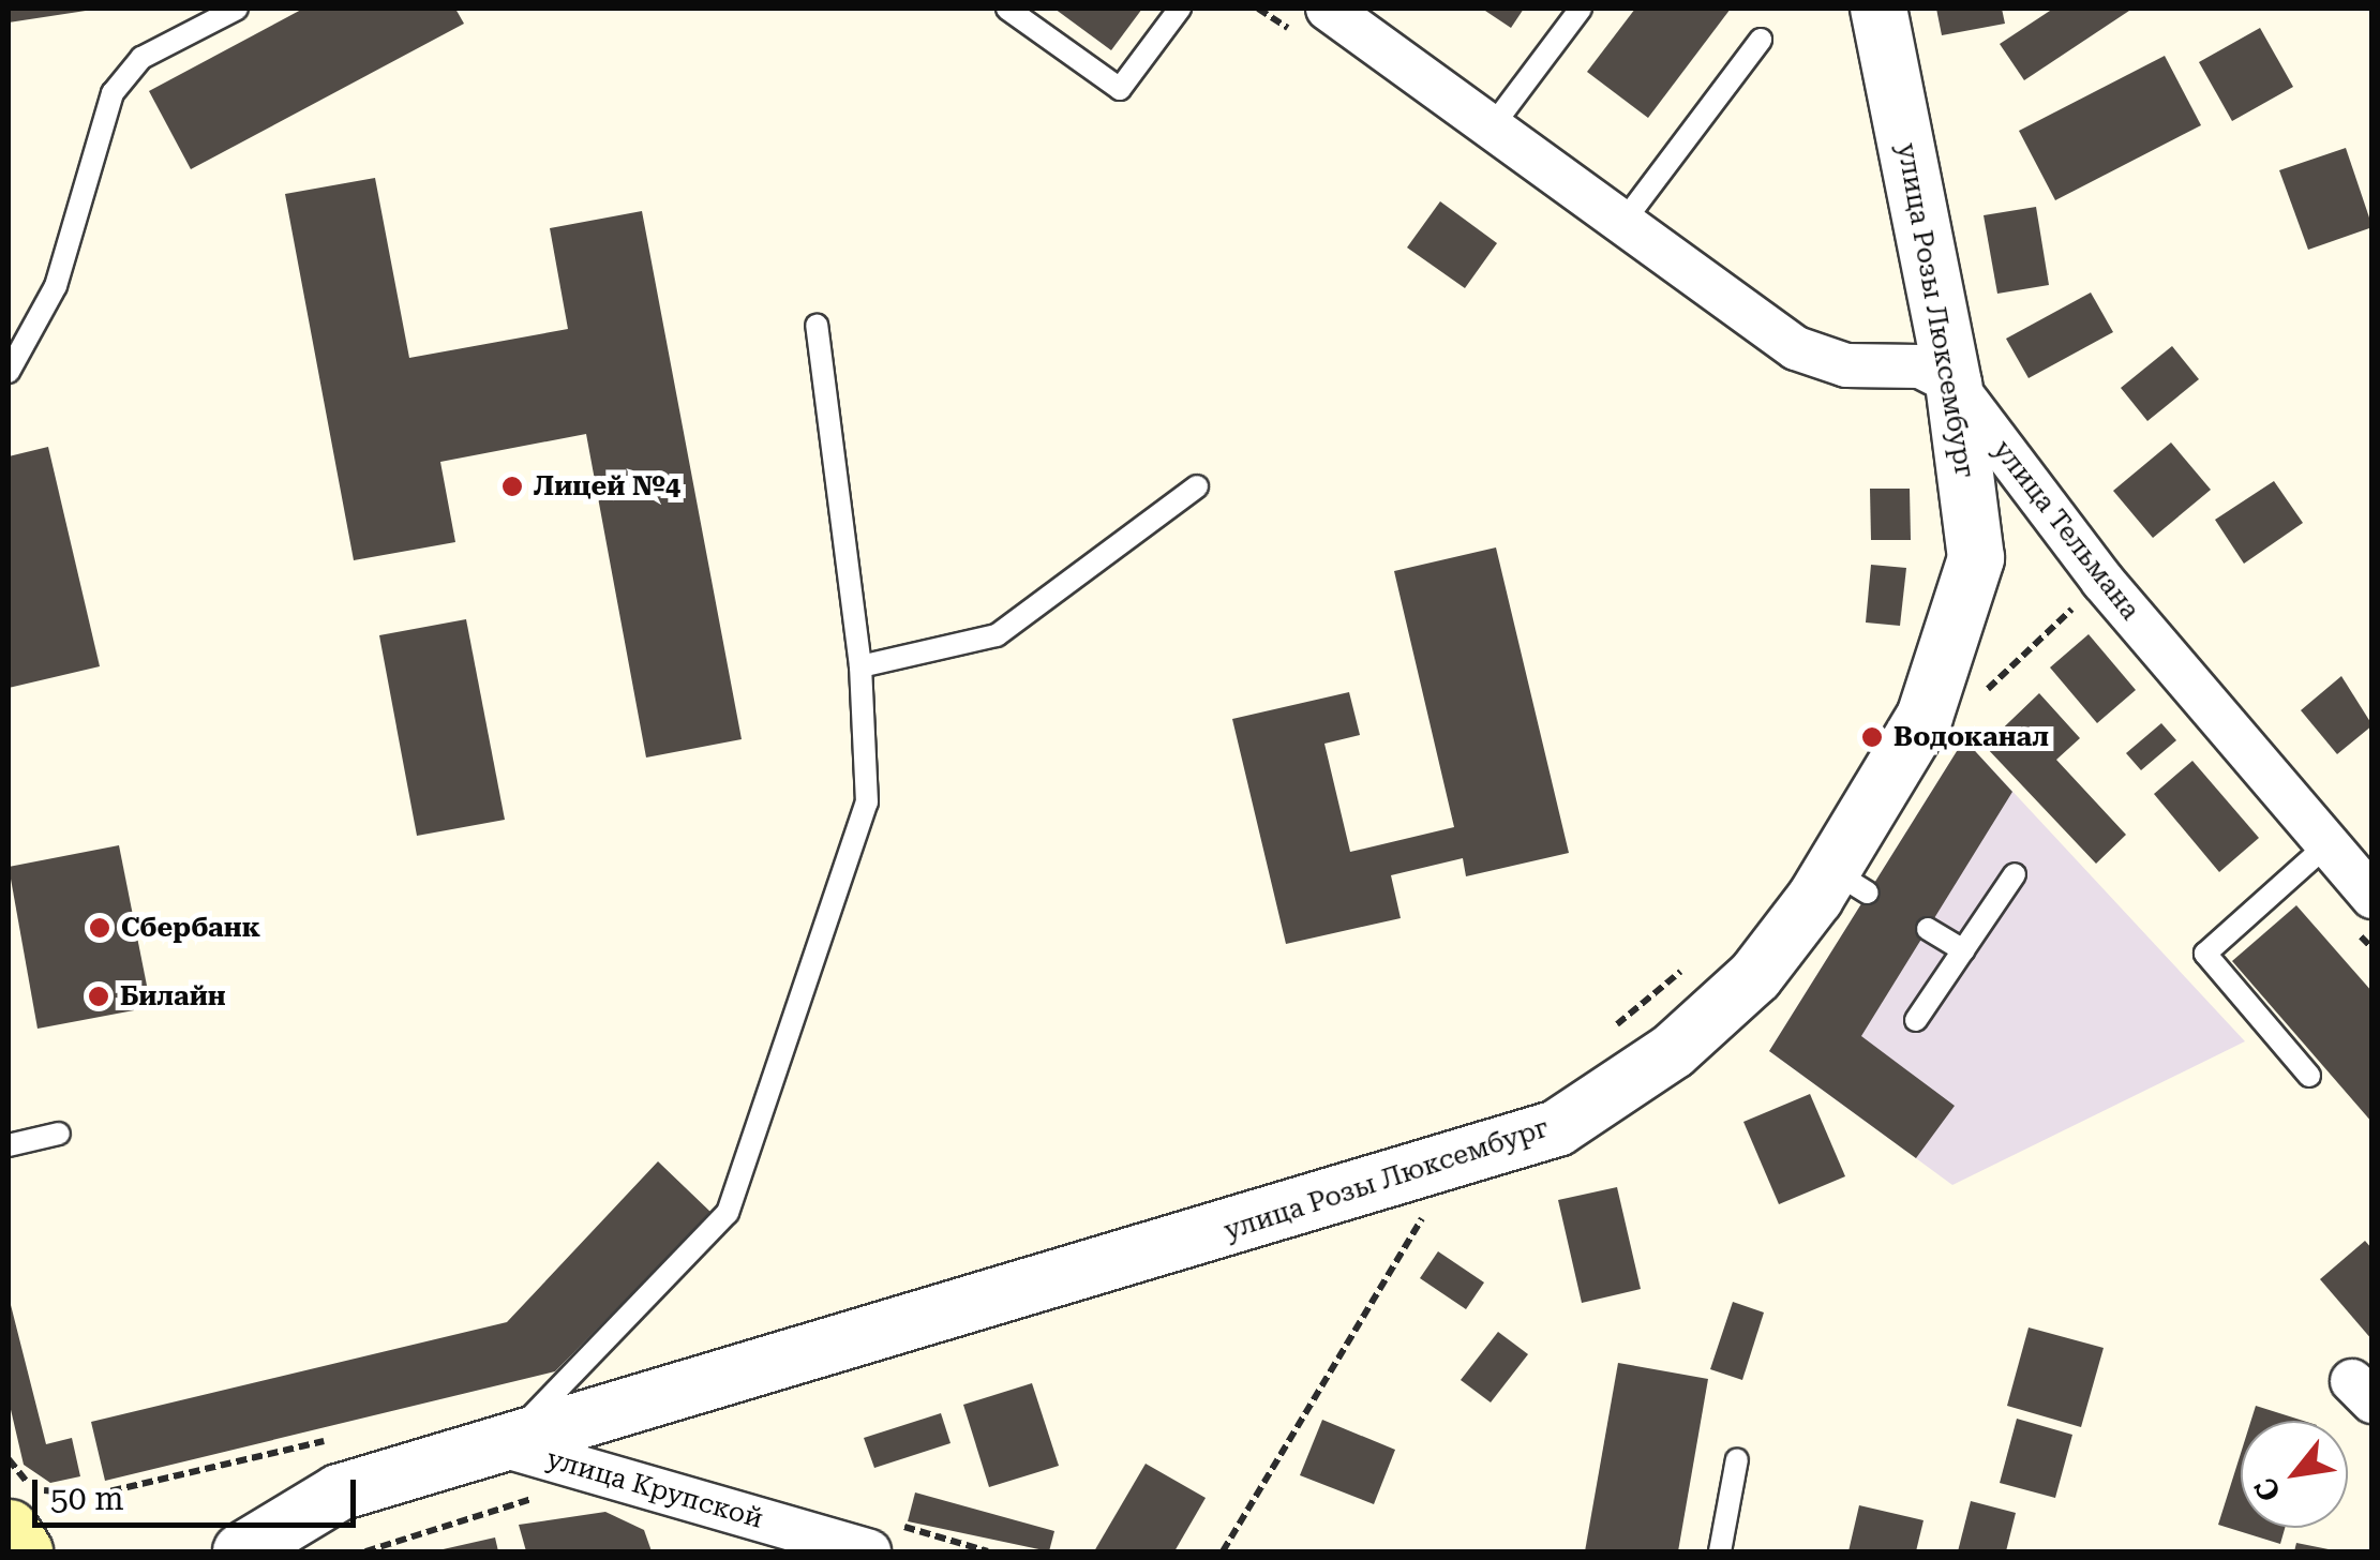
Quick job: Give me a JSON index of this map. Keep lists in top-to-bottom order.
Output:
{
  "streets": {
    "street": ["улица Розы Люксембург", "улица Тельмана", "улица Крупской"]
  },
  "crossings": [
    ["улица Розы Люксембург", "улица Тельмана"],
    ["улица Розы Люксембург", "улица Крупской"]
  ],
  "places": [
    "Лицей №4",
    "Водоканал",
    "Сбербанк",
    "Билайн"
  ],
  "scale_bar": "50 m",
  "north": "bottom left"
}
